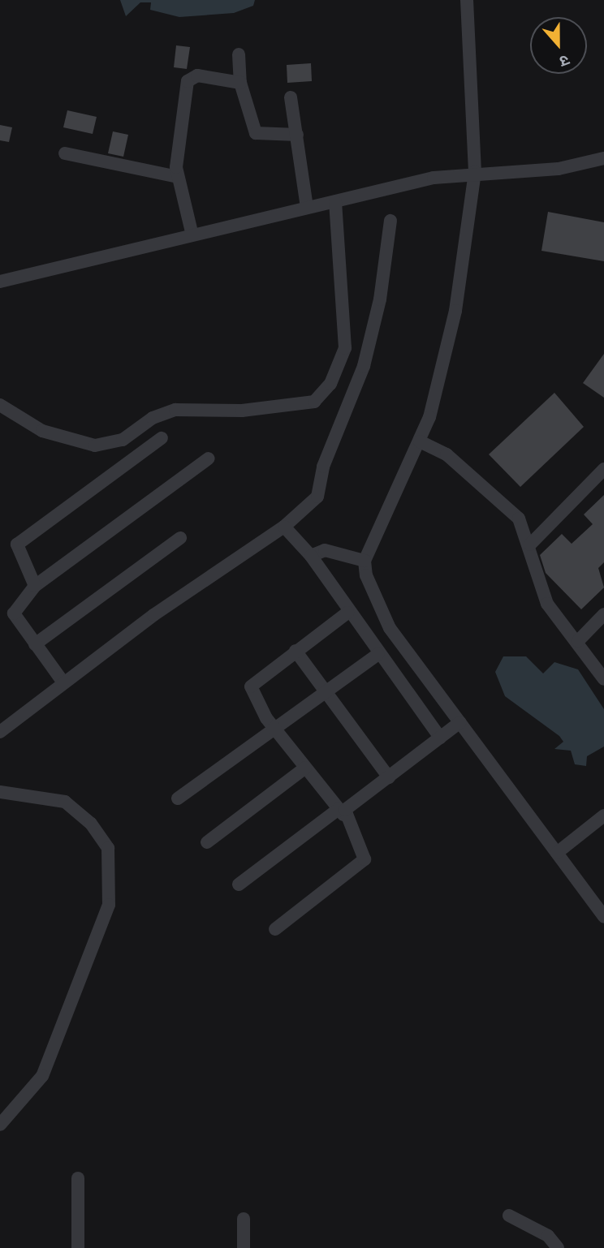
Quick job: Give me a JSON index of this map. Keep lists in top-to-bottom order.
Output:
{
  "north": "bottom"
}
